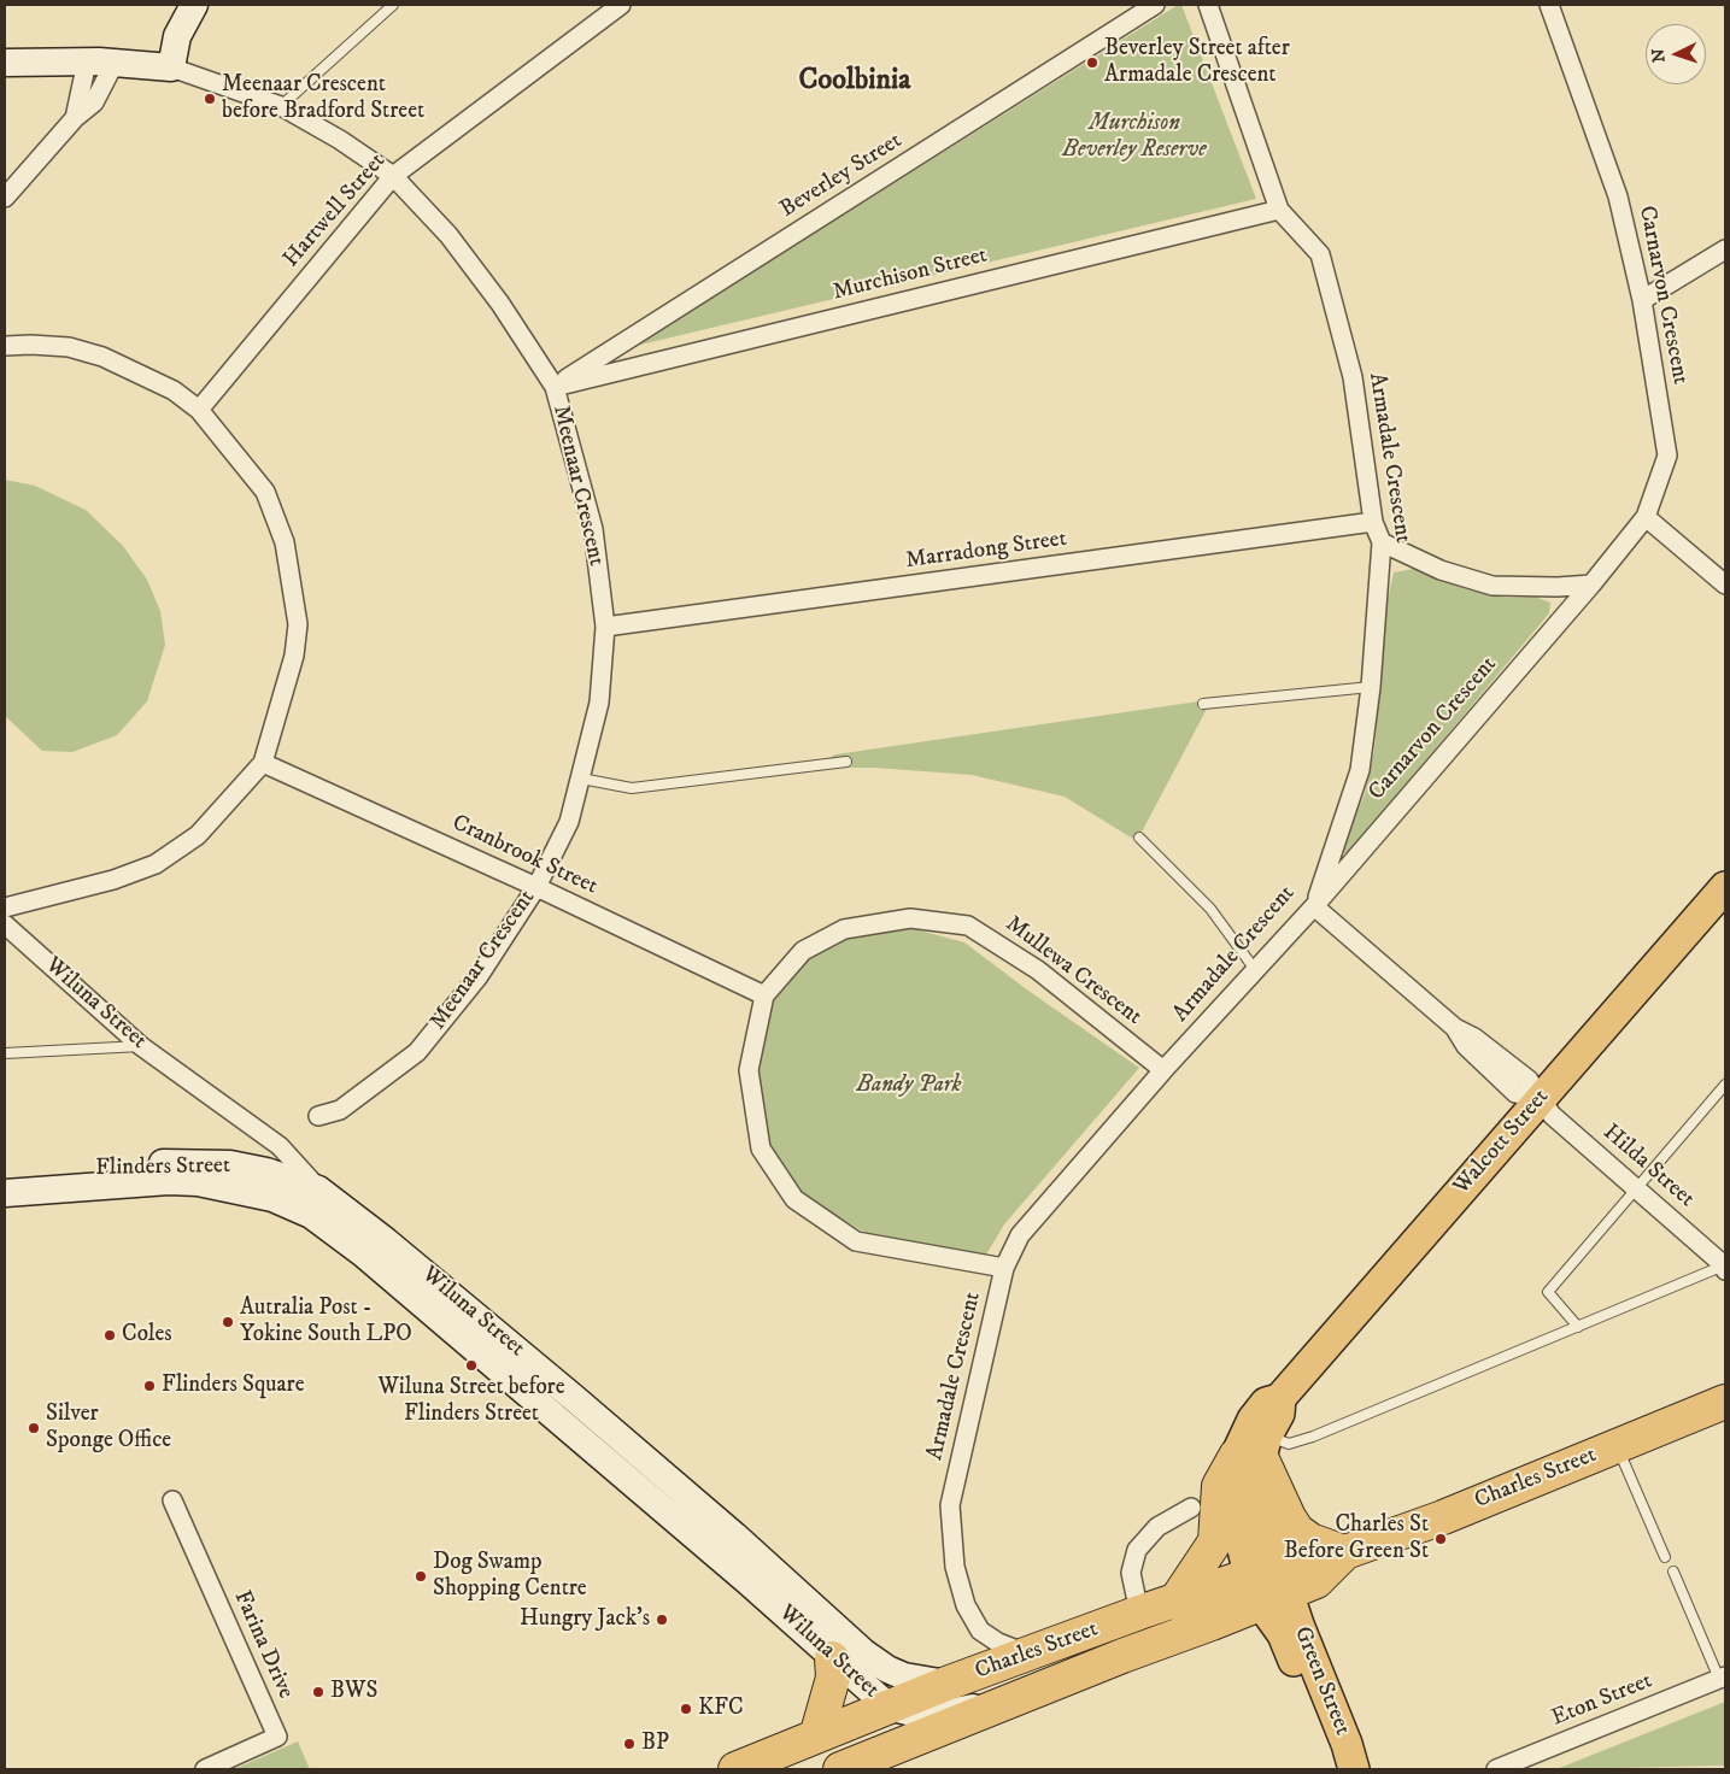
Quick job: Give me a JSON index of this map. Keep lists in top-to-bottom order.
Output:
{
  "streets": {
    "highway": ["Charles Street"],
    "main road": [
      "Meenaar Crescent",
      "Wiluna Street",
      "Walcott Street",
      "Flinders Street",
      "Green Street"
    ],
    "street": [
      "Beverley Street",
      "Hartwell Street",
      "Murchison Street",
      "Carnarvon Crescent",
      "Armadale Crescent",
      "Marradong Street",
      "Cranbrook Street",
      "Mullewa Crescent",
      "Hilda Street",
      "Farina Drive",
      "Eton Street"
    ]
  },
  "crossings": [
    ["Beverley Street", "Murchison Street"],
    ["Beverley Street", "Meenaar Crescent"],
    ["Hartwell Street", "Meenaar Crescent"],
    ["Murchison Street", "Armadale Crescent"],
    ["Murchison Street", "Meenaar Crescent"],
    ["Carnarvon Crescent", "Armadale Crescent"],
    ["Armadale Crescent", "Marradong Street"],
    ["Armadale Crescent", "Mullewa Crescent"],
    ["Armadale Crescent", "Charles Street"],
    ["Meenaar Crescent", "Marradong Street"],
    ["Meenaar Crescent", "Cranbrook Street"],
    ["Cranbrook Street", "Mullewa Crescent"],
    ["Wiluna Street", "Flinders Street"],
    ["Wiluna Street", "Charles Street"],
    ["Walcott Street", "Hilda Street"],
    ["Walcott Street", "Charles Street"],
    ["Walcott Street", "Green Street"],
    ["Charles Street", "Green Street"]
  ],
  "districts": ["Coolbinia"],
  "parks": ["Murchison Beverley Reserve", "Bandy Park"],
  "places": [
    "Beverley Street after Armadale Crescent",
    "Meenaar Crescent before Bradford Street",
    "Autralia Post - Yokine South LPO",
    "Coles",
    "Wiluna Street before Flinders Street",
    "Flinders Square",
    "Silver Sponge Office",
    "Charles St Before Green St",
    "Dog Swamp Shopping Centre",
    "Hungry Jack's",
    "BWS",
    "KFC",
    "BP"
  ],
  "north": "left"
}
